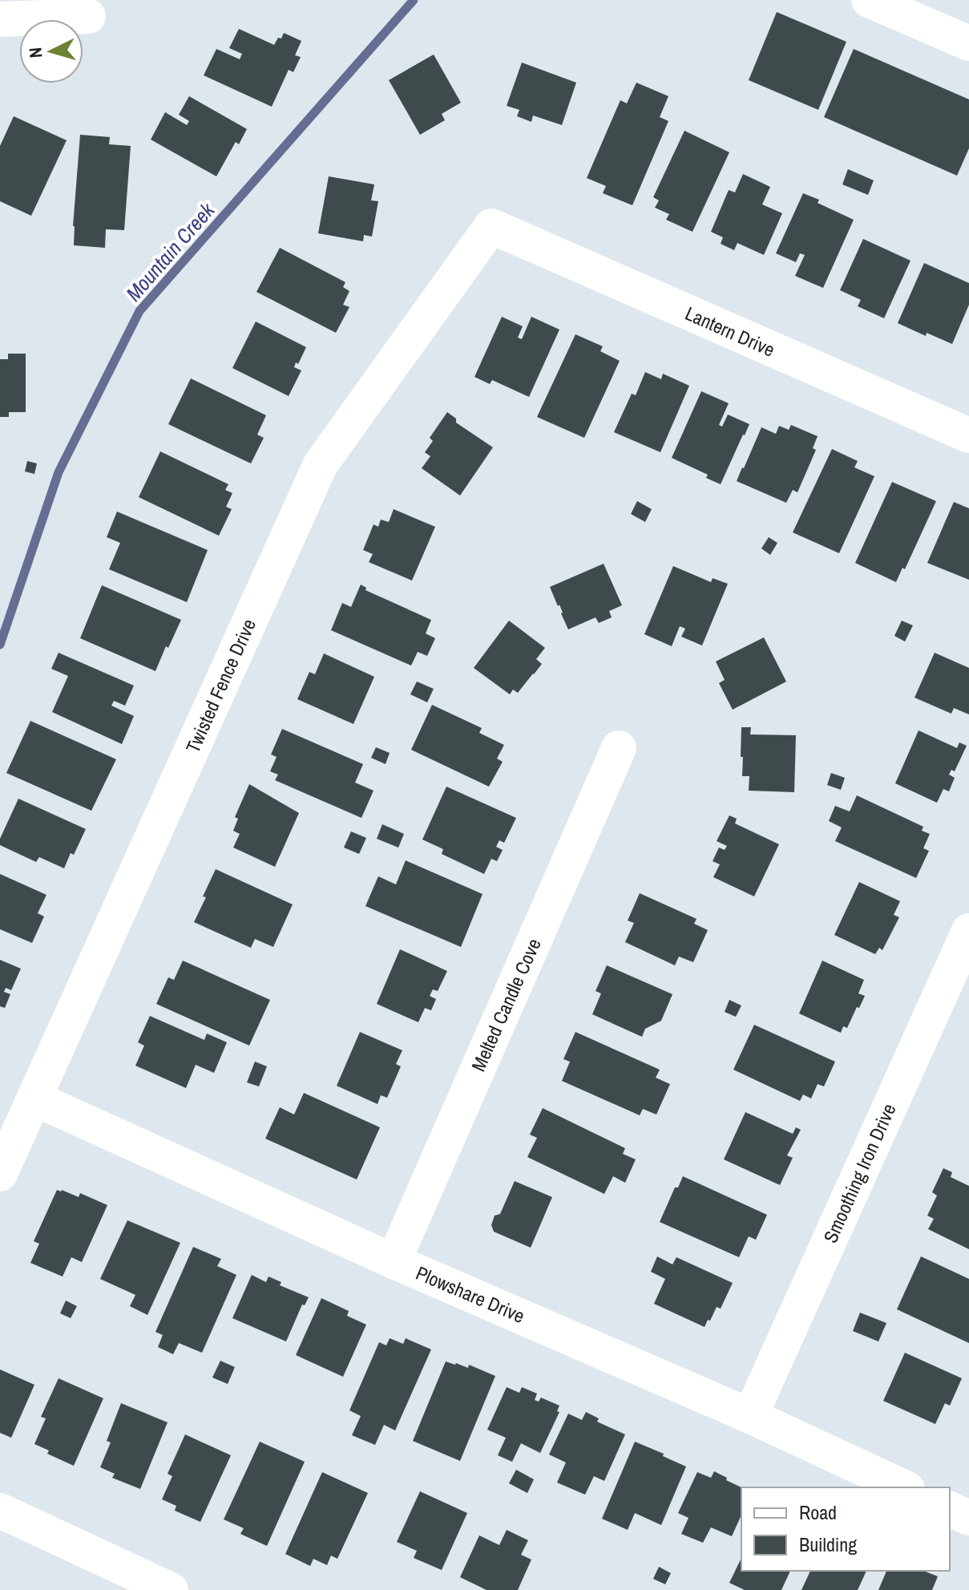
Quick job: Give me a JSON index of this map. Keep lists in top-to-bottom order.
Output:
{
  "streets": {
    "street": [
      "Lantern Drive",
      "Twisted Fence Drive",
      "Melted Candle Cove",
      "Smoothing Iron Drive",
      "Plowshare Drive"
    ]
  },
  "crossings": [
    ["Lantern Drive", "Twisted Fence Drive"],
    ["Twisted Fence Drive", "Plowshare Drive"],
    ["Melted Candle Cove", "Plowshare Drive"],
    ["Smoothing Iron Drive", "Plowshare Drive"]
  ],
  "water": ["Mountain Creek"],
  "legend": ["Road", "Building"],
  "north": "left"
}
